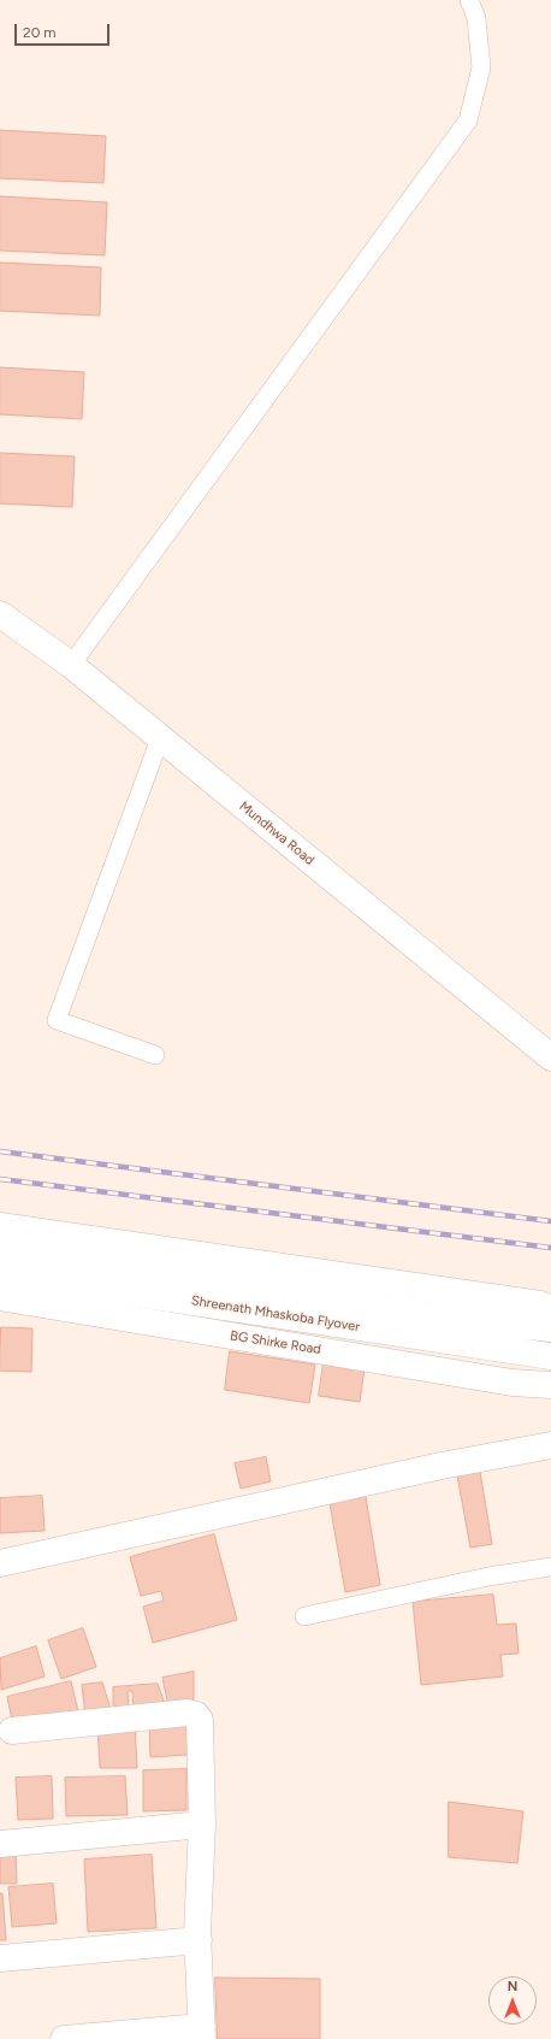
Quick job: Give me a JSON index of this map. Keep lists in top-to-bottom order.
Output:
{
  "streets": {
    "street": ["Mundhwa Road", "Shreenath Mhaskoba Flyover", "BG Shirke Road"]
  },
  "scale_bar": "20 m",
  "north": "top"
}
